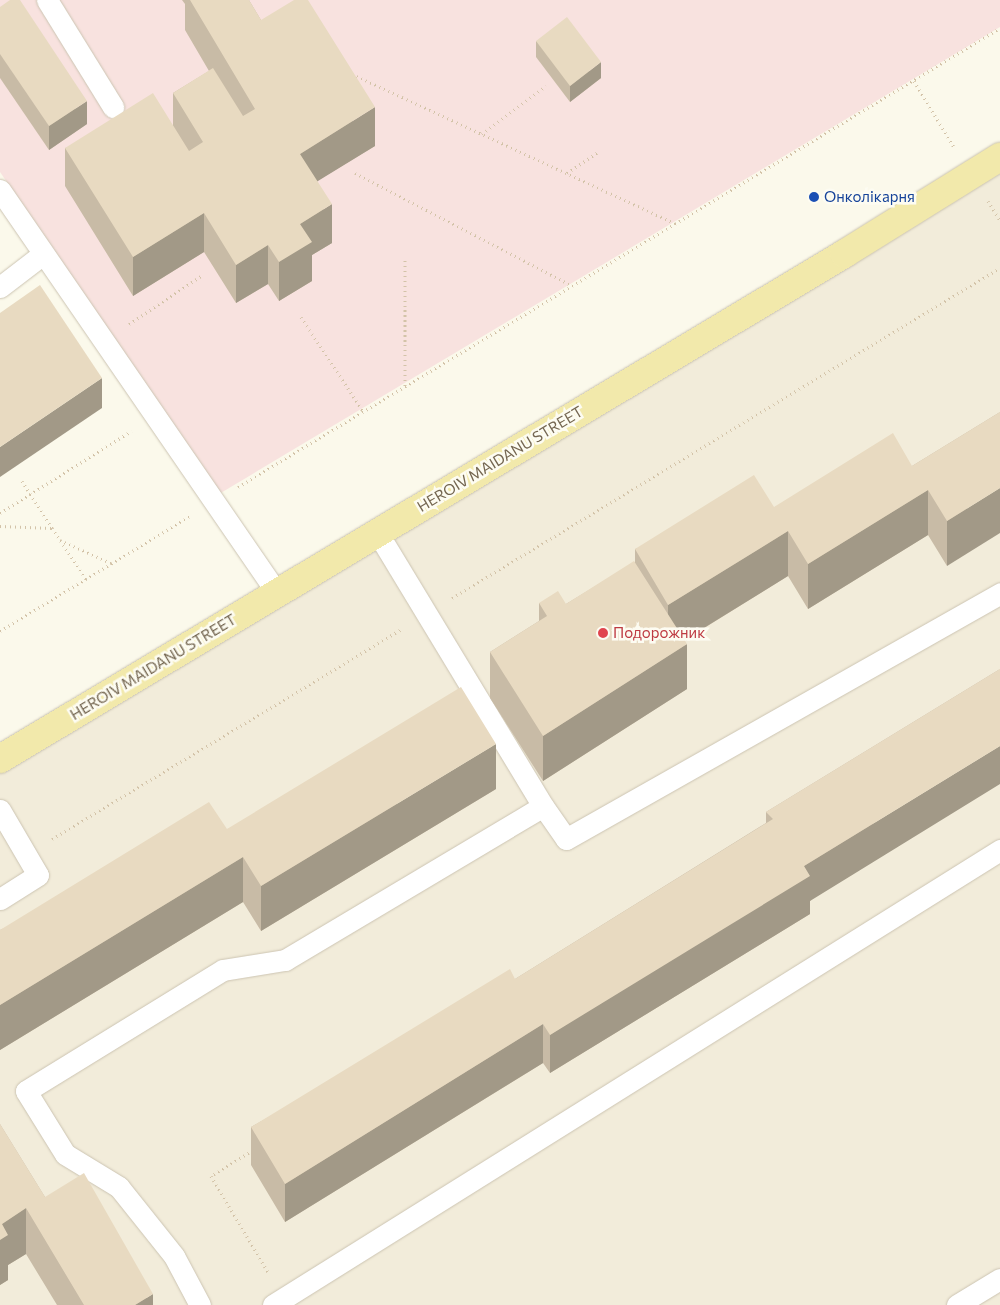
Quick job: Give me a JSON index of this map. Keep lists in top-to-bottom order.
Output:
{
  "streets": {
    "main road": ["HEROIV MAIDANU STREET"]
  },
  "places": ["Онколікарня", "Подорожник"]
}
